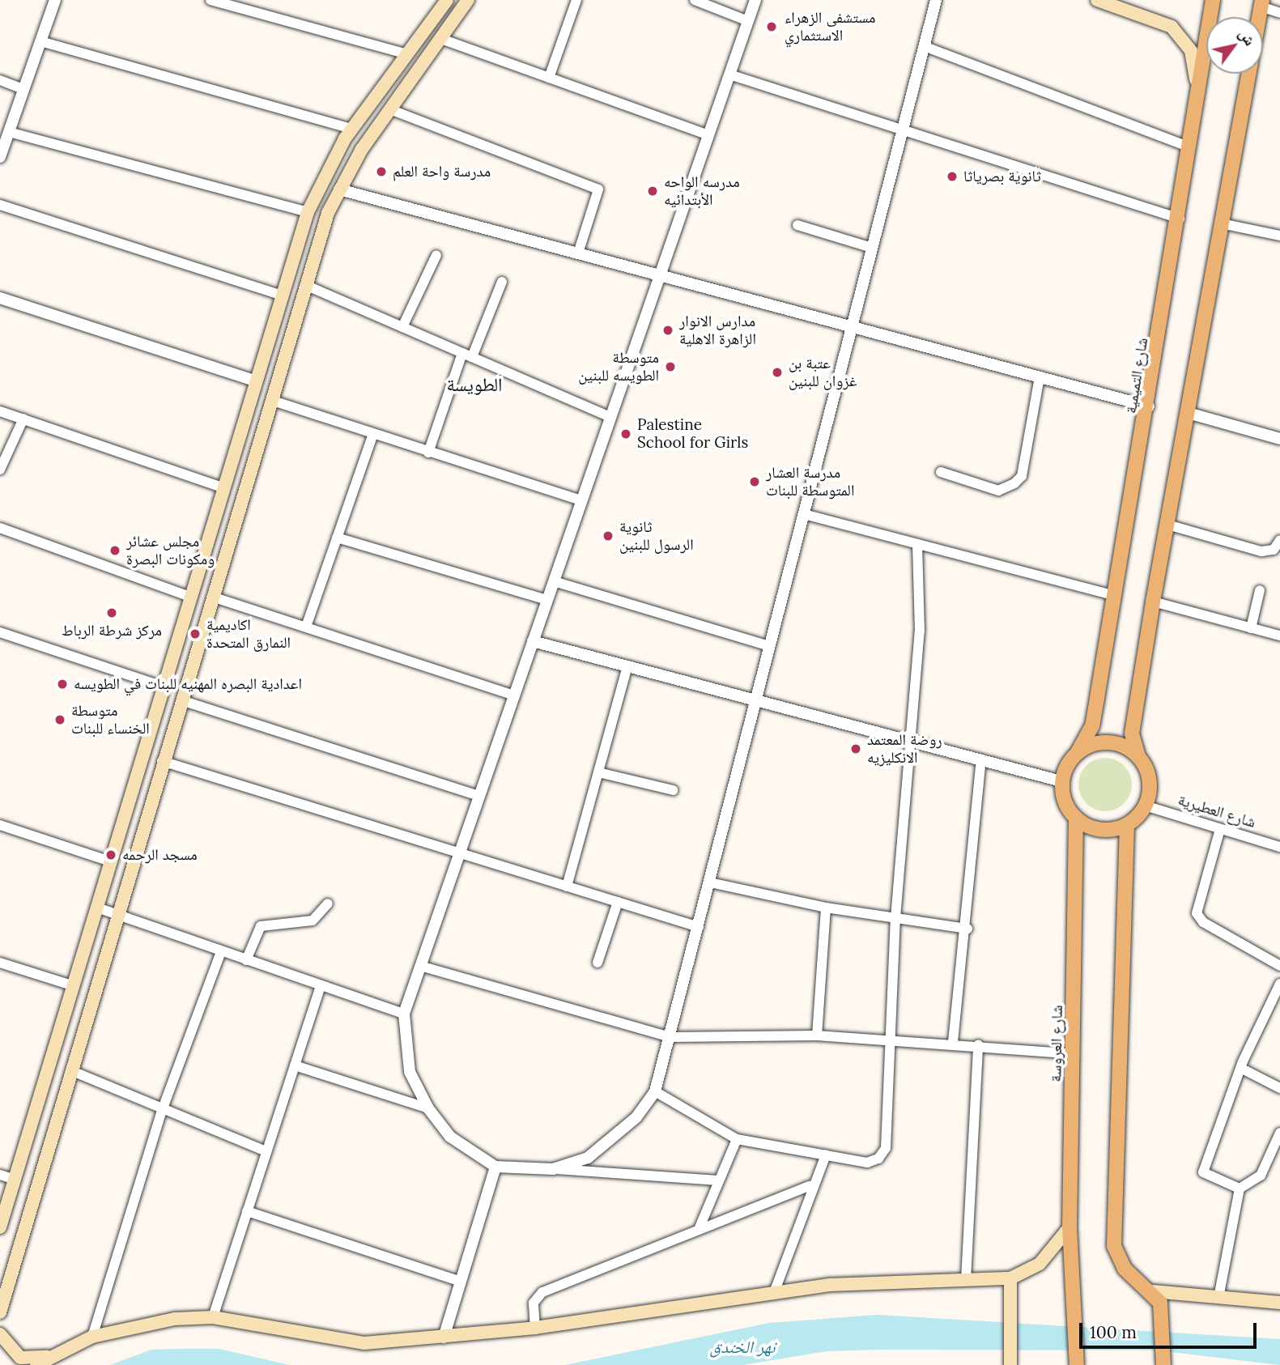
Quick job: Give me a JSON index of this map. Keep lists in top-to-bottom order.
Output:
{
  "streets": {
    "main road": ["شارع التميمية", "شارع العروسة"],
    "street": ["شارع العطيرية"]
  },
  "crossings": [
    ["شارع التميمية", "شارع العطيرية"],
    ["شارع التميمية", "شارع العروسة"],
    ["شارع العطيرية", "شارع العروسة"]
  ],
  "districts": ["الطويسة"],
  "water": ["نهر الخندق"],
  "places": [
    "مستشفى الزهراء الاستثماري",
    "مدرسة واحة العلم",
    "ثانوية بصرياثا",
    "مدرسه الواحه الأبتدائيه",
    "مدارس الانوار الزاهرة الاهلية",
    "متوسطة الطويسه للبنين",
    "عتبة بن غزوان للبنين",
    "Palestine School for Girls",
    "مدرسة العشار المتوسطة للبنات",
    "ثانوية الرسول للبنين",
    "مجلس عشائر ومكونات البصرة",
    "مركز شرطة الرباط",
    "اكاديمية النمارق المتحدة",
    "اعدادية البصره المهنيه للبنات في الطويسه",
    "متوسطة الخنساء للبنات",
    "روضة المعتمد الانكليزيه",
    "مسجد الرحمه"
  ],
  "scale_bar": "100 m",
  "north": "top right"
}
